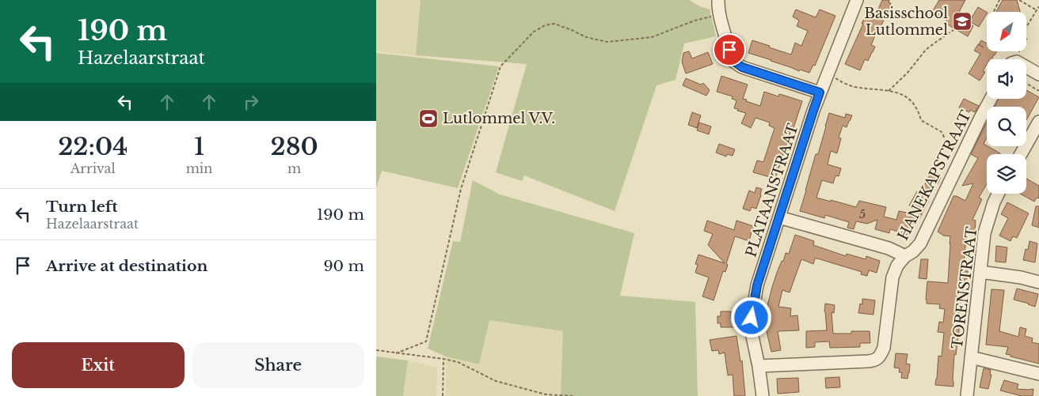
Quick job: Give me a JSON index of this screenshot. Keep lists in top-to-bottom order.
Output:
{
  "streets": {
    "street": ["HANEKAPSTRAAT", "PLATAANSTRAAT", "TORENSTRAAT"]
  },
  "crossings": [
    ["HANEKAPSTRAAT", "PLATAANSTRAAT"]
  ],
  "places": {
    "school or university": ["Basisschool Lutlommel"],
    "sports": ["Lutlommel V.V."]
  },
  "house_numbers": ["5"],
  "north": "bottom left",
  "page": {
    "turn": ["190 m", "Hazelaarstraat"],
    "eta": [
      "22:04",
      "Arrival",
      "1",
      "min",
      "280",
      "m"
    ],
    "list": [
      {
        "name": "Turn left",
        "note": "Hazelaarstraat",
        "value": "190 m"
      },
      {
        "name": "Arrive at destination",
        "value": "90 m"
      }
    ],
    "buttons": ["Exit", "Share"]
  }
}
